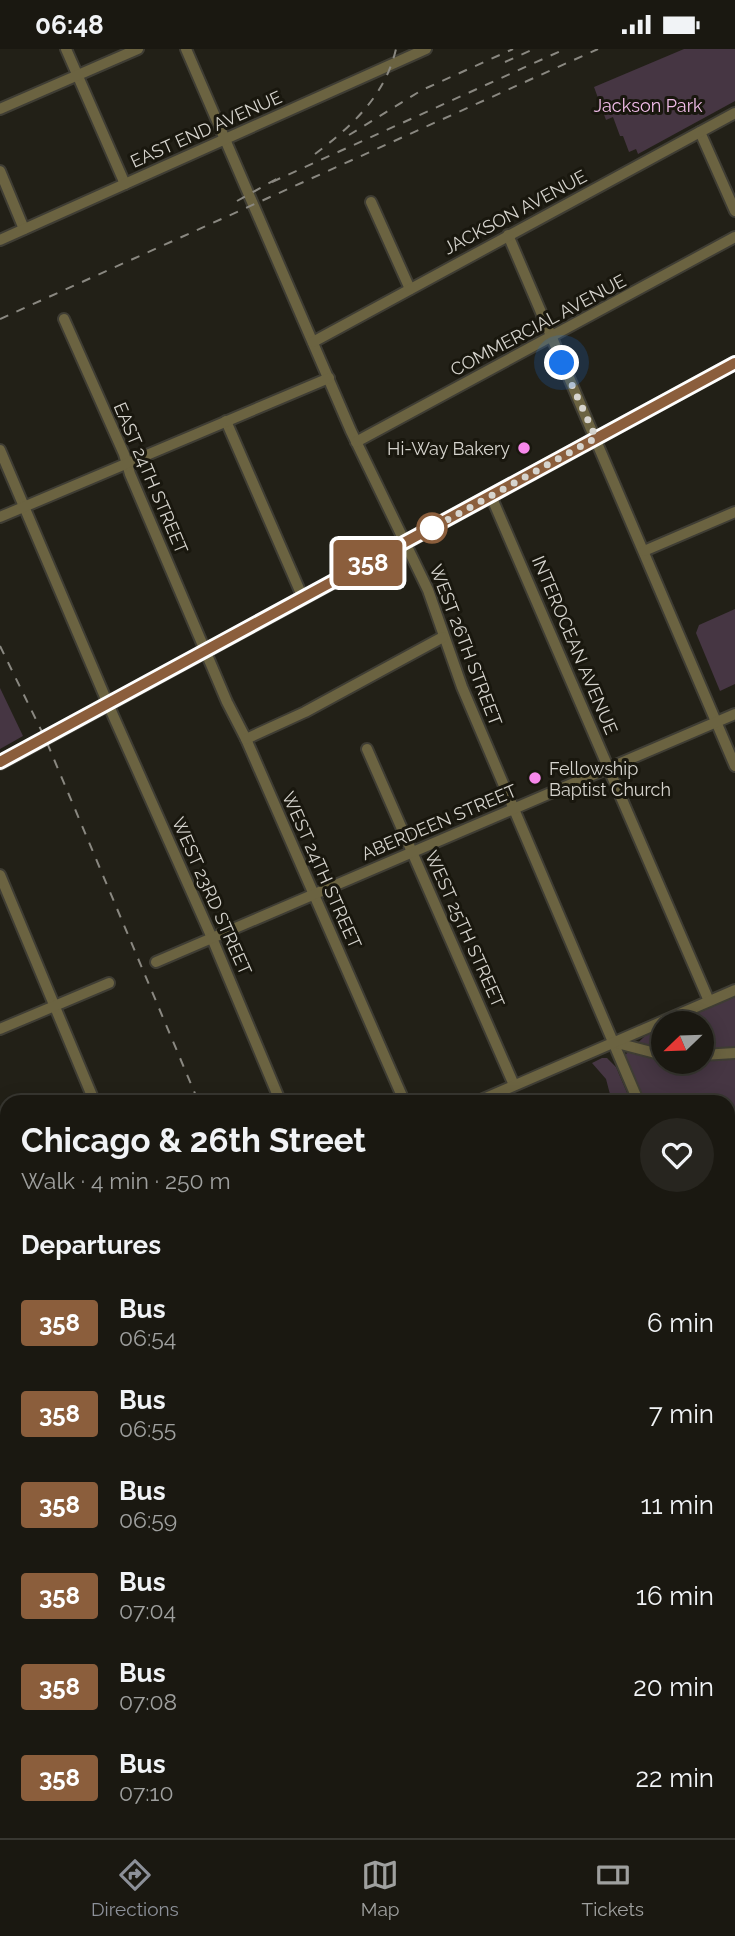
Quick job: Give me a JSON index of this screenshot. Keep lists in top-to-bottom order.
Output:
{
  "streets": {
    "street": [
      "EAST END AVENUE",
      "JACKSON AVENUE",
      "COMMERCIAL AVENUE",
      "EAST 24TH STREET",
      "WEST 26TH STREET",
      "INTEROCEAN AVENUE",
      "ABERDEEN STREET",
      "WEST 24TH STREET",
      "WEST 23RD STREET",
      "WEST 25TH STREET"
    ]
  },
  "crossings": [
    ["EAST END AVENUE", "WEST 26TH STREET"],
    ["JACKSON AVENUE", "WEST 26TH STREET"],
    ["COMMERCIAL AVENUE", "WEST 26TH STREET"],
    ["EAST 24TH STREET", "WEST 24TH STREET"],
    ["WEST 26TH STREET", "ABERDEEN STREET"],
    ["INTEROCEAN AVENUE", "ABERDEEN STREET"],
    ["ABERDEEN STREET", "WEST 24TH STREET"],
    ["ABERDEEN STREET", "WEST 23RD STREET"],
    ["ABERDEEN STREET", "WEST 25TH STREET"]
  ],
  "parks": ["Jackson Park"],
  "places": ["Hi-Way Bakery", "Fellowship Baptist Church"],
  "lines": ["bus line 358"],
  "north": "bottom left",
  "page": {
    "status": "06:48",
    "on_map": "358",
    "heading": [
      ["Chicago & 26th Street", "Walk · 4 min · 250 m"],
      "Departures"
    ],
    "list": [
      {
        "mark": "358",
        "name": "Bus",
        "note": "06:54",
        "value": "6 min"
      },
      {
        "mark": "358",
        "name": "Bus",
        "note": "06:55",
        "value": "7 min"
      },
      {
        "mark": "358",
        "name": "Bus",
        "note": "06:59",
        "value": "11 min"
      },
      {
        "mark": "358",
        "name": "Bus",
        "note": "07:04",
        "value": "16 min"
      },
      {
        "mark": "358",
        "name": "Bus",
        "note": "07:08",
        "value": "20 min"
      },
      {
        "mark": "358",
        "name": "Bus",
        "note": "07:10",
        "value": "22 min"
      }
    ],
    "tabs": ["Directions", "Map", "Tickets"]
  }
}
